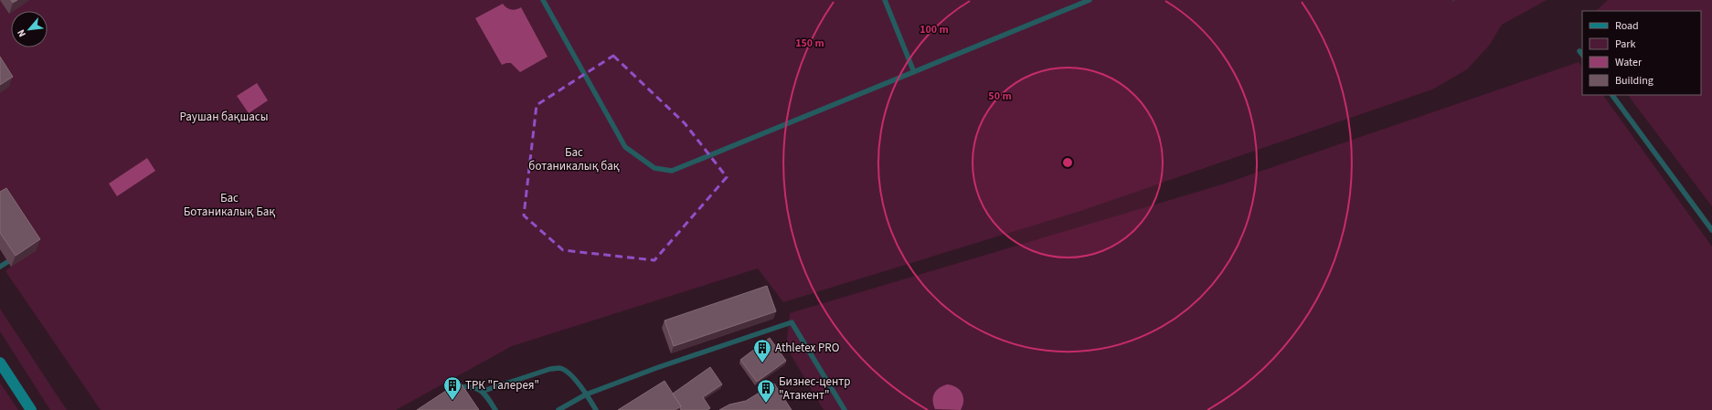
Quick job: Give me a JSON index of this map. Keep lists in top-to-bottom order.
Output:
{
  "parks": ["Раушан бақшасы", "Бас ботаникалық бақ", "Бас Ботаникалық Бақ"],
  "places": {
    "building": ["Athletex PRO", "ТРК \"Галерея\"", "Бизнес-центр \"Атакент\""]
  },
  "legend": [
    "Road",
    "Park",
    "Water",
    "Building"
  ],
  "north": "bottom left",
  "rings": ["100 m", "150 m", "50 m"]
}
